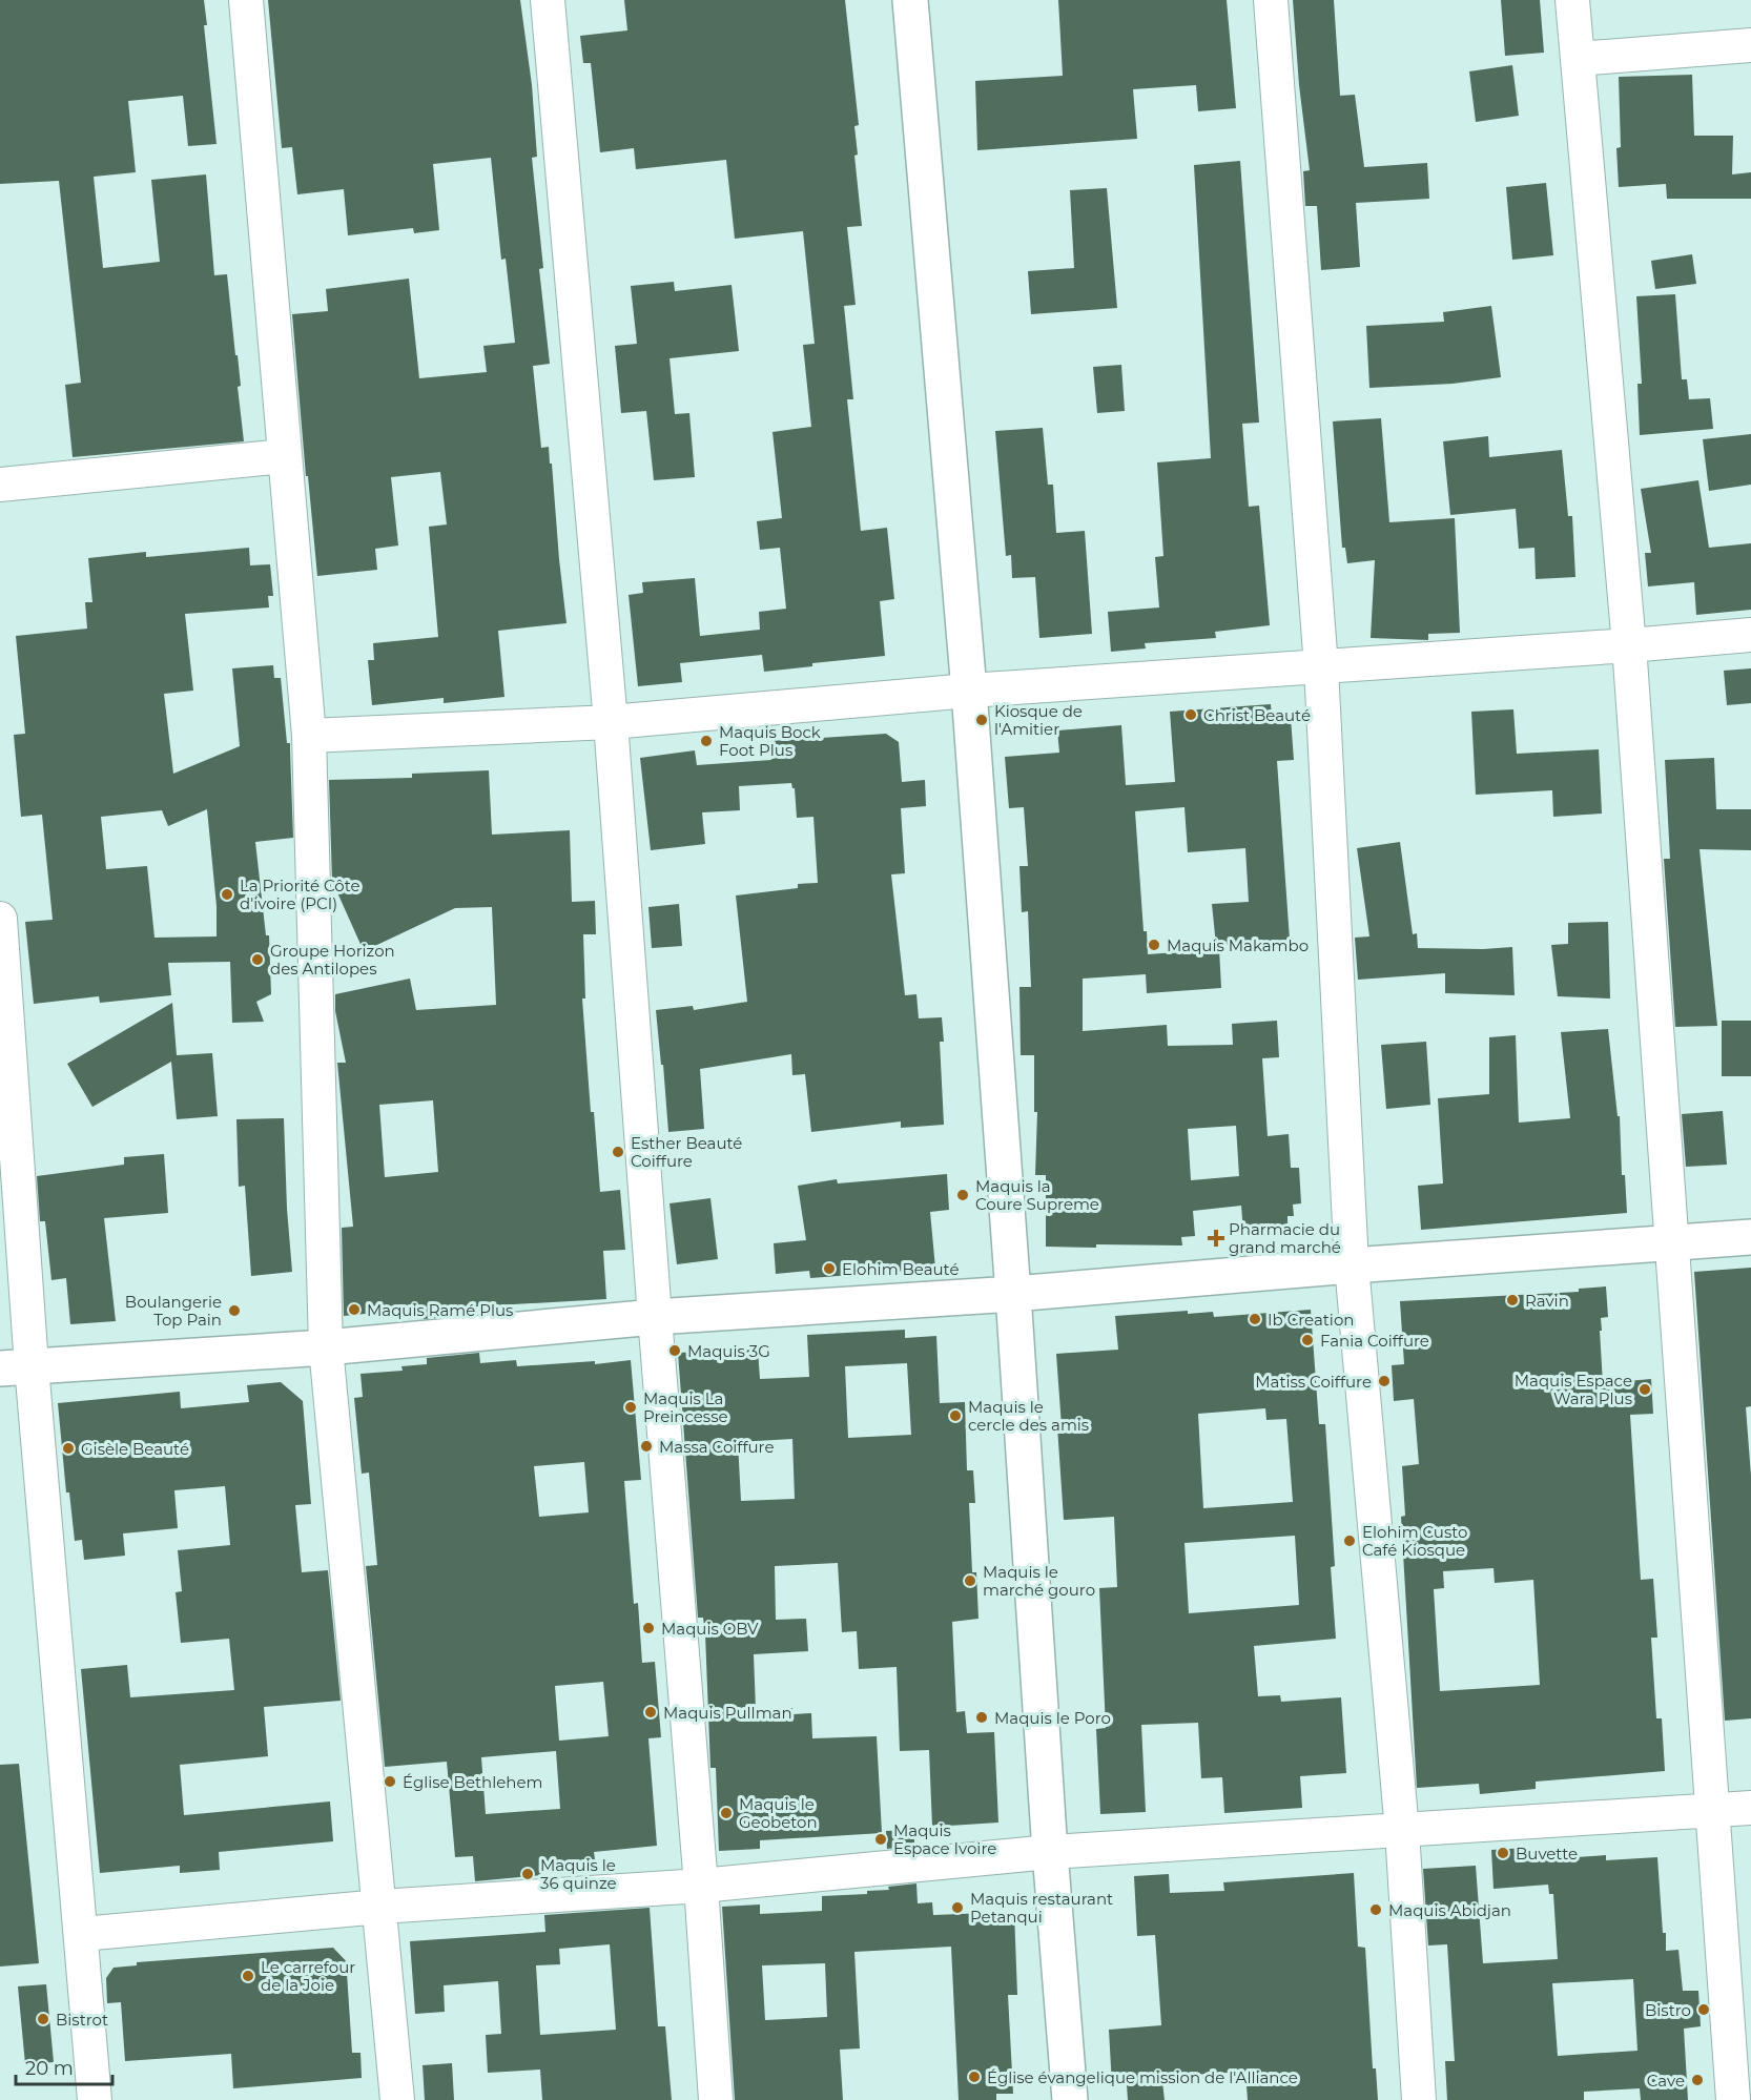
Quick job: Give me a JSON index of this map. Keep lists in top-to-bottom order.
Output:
{
  "places": {
    "other": [
      "Christ Beauté",
      "Kiosque de l'Amitier",
      "Maquis Bock Foot Plus",
      "La Priorité Côte d'ivoire (PCI)",
      "Maquis Makambo",
      "Groupe Horizon des Antilopes",
      "Esther Beauté Coiffure",
      "Maquis la Coure Supreme",
      "Elohim Beauté",
      "Ravin",
      "Maquis Ramé Plus",
      "Boulangerie Top Pain",
      "Ib Creation",
      "Fania Coiffure",
      "Maquis 3G",
      "Matiss Coiffure",
      "Maquis Espace Wara Plus",
      "Maquis La Preincesse",
      "Maquis le cercle des amis",
      "Massa Coiffure",
      "Gisèle Beauté",
      "Elohim Custo Café Kiosque",
      "Maquis le marché gouro",
      "Maquis OBV",
      "Maquis Pullman",
      "Maquis le Poro",
      "Église Bethlehem",
      "Maquis le Geobeton",
      "Maquis Espace Ivoire",
      "Buvette",
      "Maquis le 36 quinze",
      "Maquis restaurant Petanqui",
      "Maquis Abidjan",
      "Le carrefour de la Joie",
      "Bistro",
      "Bistrot",
      "Église évangelique mission de l'Alliance",
      "Cave"
    ],
    "health": ["Pharmacie du grand marché"]
  },
  "scale_bar": "20 m"
}
